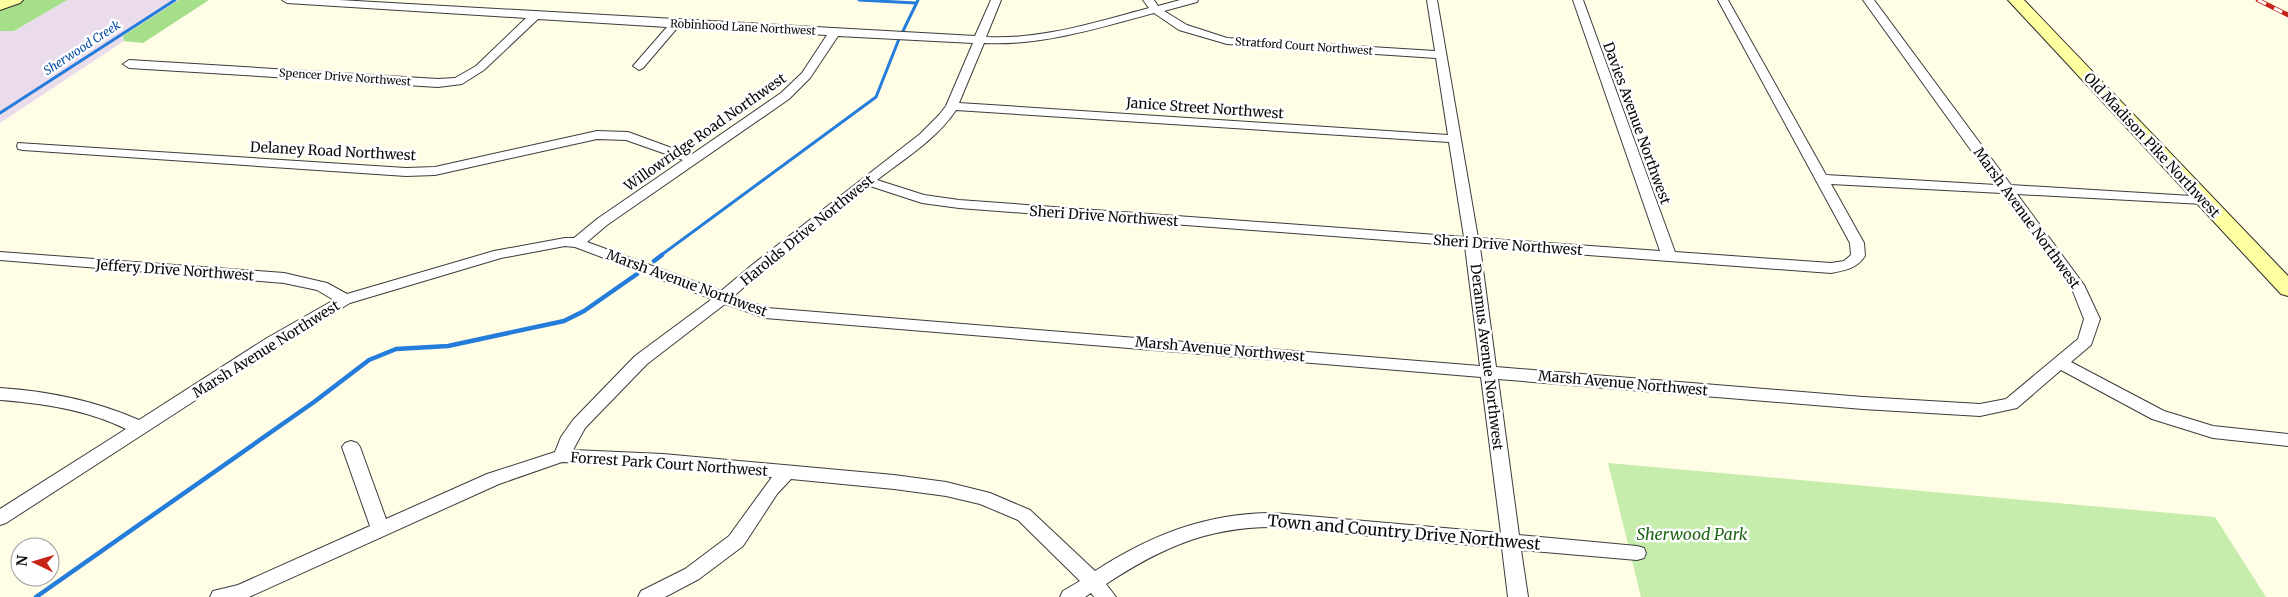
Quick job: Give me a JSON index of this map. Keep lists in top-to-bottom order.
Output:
{
  "streets": {
    "main road": ["Old Madison Pike Northwest"],
    "street": [
      "Robinhood Lane Northwest",
      "Stratford Court Northwest",
      "Spencer Drive Northwest",
      "Janice Street Northwest",
      "Davies Avenue Northwest",
      "Willowridge Road Northwest",
      "Delaney Road Northwest",
      "Sheri Drive Northwest",
      "Marsh Avenue Northwest",
      "Harolds Drive Northwest",
      "Jeffery Drive Northwest",
      "Deramus Avenue Northwest",
      "Forrest Park Court Northwest",
      "Town and Country Drive Northwest"
    ]
  },
  "crossings": [
    ["Robinhood Lane Northwest", "Stratford Court Northwest"],
    ["Robinhood Lane Northwest", "Spencer Drive Northwest"],
    ["Robinhood Lane Northwest", "Willowridge Road Northwest"],
    ["Robinhood Lane Northwest", "Harolds Drive Northwest"],
    ["Stratford Court Northwest", "Deramus Avenue Northwest"],
    ["Janice Street Northwest", "Harolds Drive Northwest"],
    ["Janice Street Northwest", "Deramus Avenue Northwest"],
    ["Davies Avenue Northwest", "Sheri Drive Northwest"],
    ["Willowridge Road Northwest", "Delaney Road Northwest"],
    ["Willowridge Road Northwest", "Marsh Avenue Northwest"],
    ["Sheri Drive Northwest", "Harolds Drive Northwest"],
    ["Sheri Drive Northwest", "Deramus Avenue Northwest"],
    ["Marsh Avenue Northwest", "Harolds Drive Northwest"],
    ["Marsh Avenue Northwest", "Jeffery Drive Northwest"],
    ["Marsh Avenue Northwest", "Deramus Avenue Northwest"],
    ["Harolds Drive Northwest", "Forrest Park Court Northwest"],
    ["Deramus Avenue Northwest", "Town and Country Drive Northwest"],
    ["Forrest Park Court Northwest", "Town and Country Drive Northwest"]
  ],
  "water": ["Sherwood Creek"],
  "parks": ["Sherwood Park"],
  "north": "left"
}
